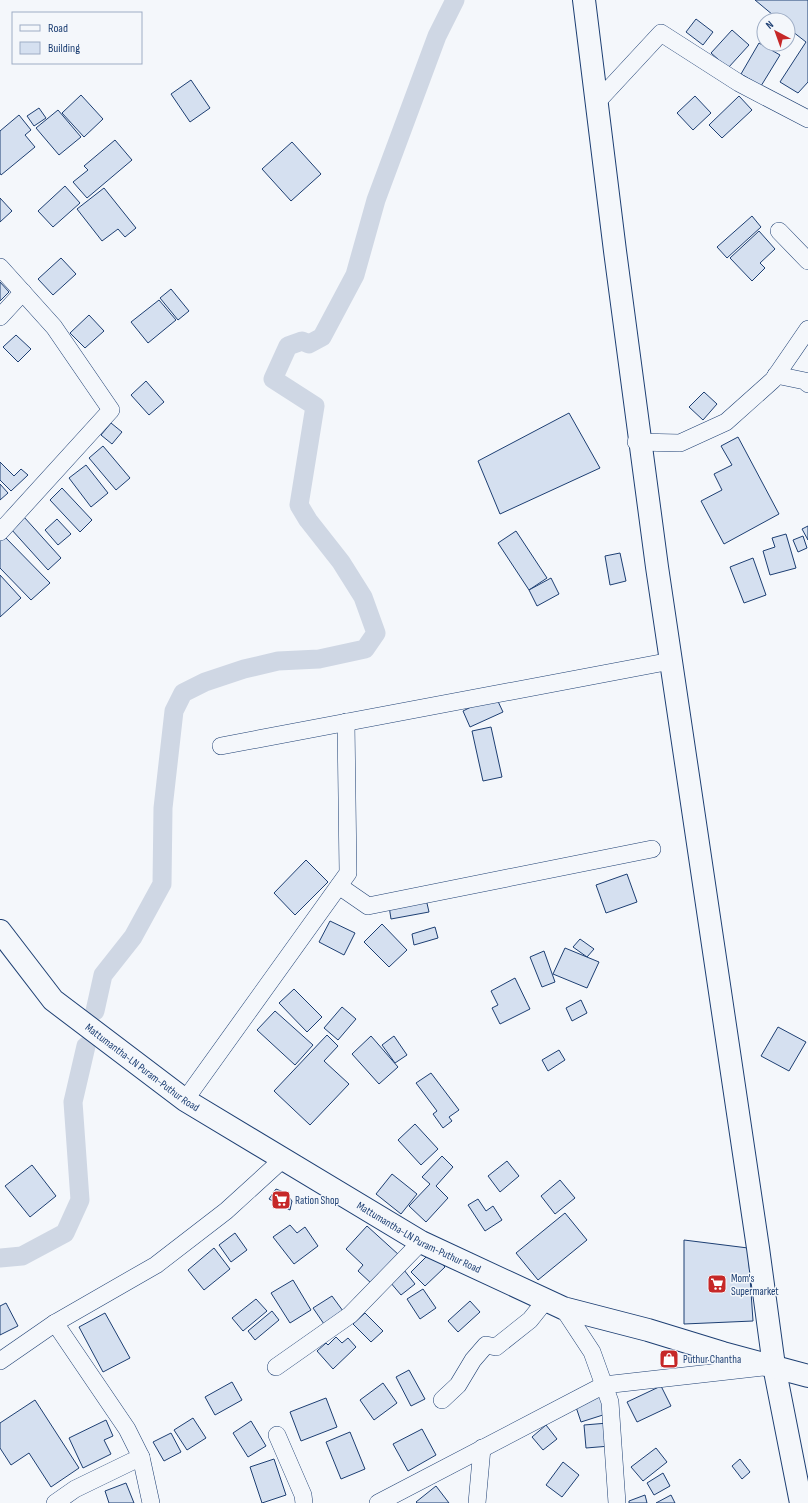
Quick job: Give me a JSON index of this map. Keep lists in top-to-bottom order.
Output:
{
  "streets": {
    "main road": ["Mattumantha-LN Puram-Puthur Road"]
  },
  "places": {
    "supermarket": ["Ration Shop", "Mom's Supermarket"],
    "shop": ["Puthur Chantha"]
  },
  "legend": ["Road", "Building"],
  "north": "top left"
}
